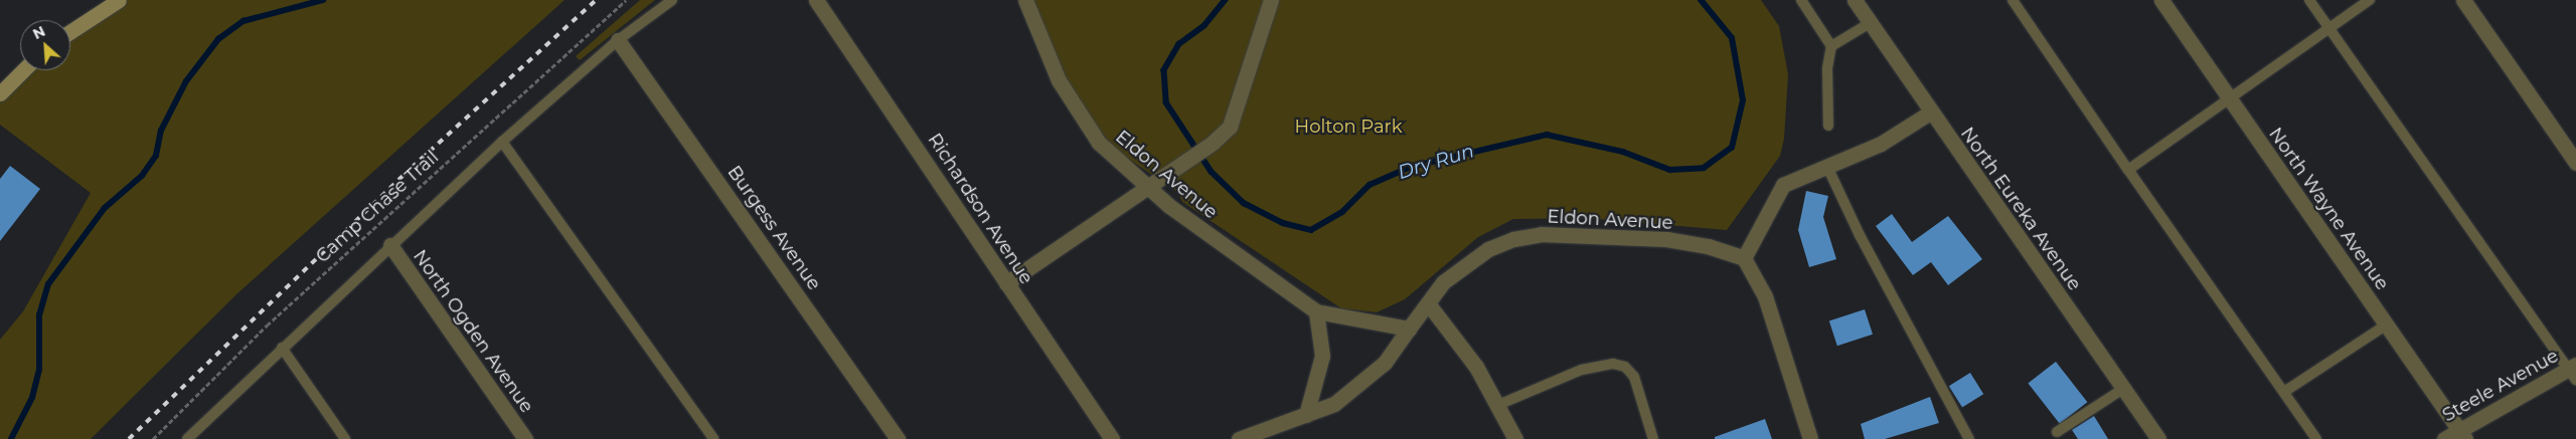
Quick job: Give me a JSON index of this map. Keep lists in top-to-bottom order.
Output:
{
  "streets": {
    "street": [
      "Eldon Avenue",
      "Richardson Avenue",
      "North Eureka Avenue",
      "North Wayne Avenue",
      "Burgess Avenue",
      "North Ogden Avenue",
      "Steele Avenue"
    ],
    "path": ["Camp Chase Trail"]
  },
  "crossings": [
    ["North Wayne Avenue", "Steele Avenue"]
  ],
  "water": ["Dry Run"],
  "parks": ["Holton Park"],
  "north": "top left"
}
